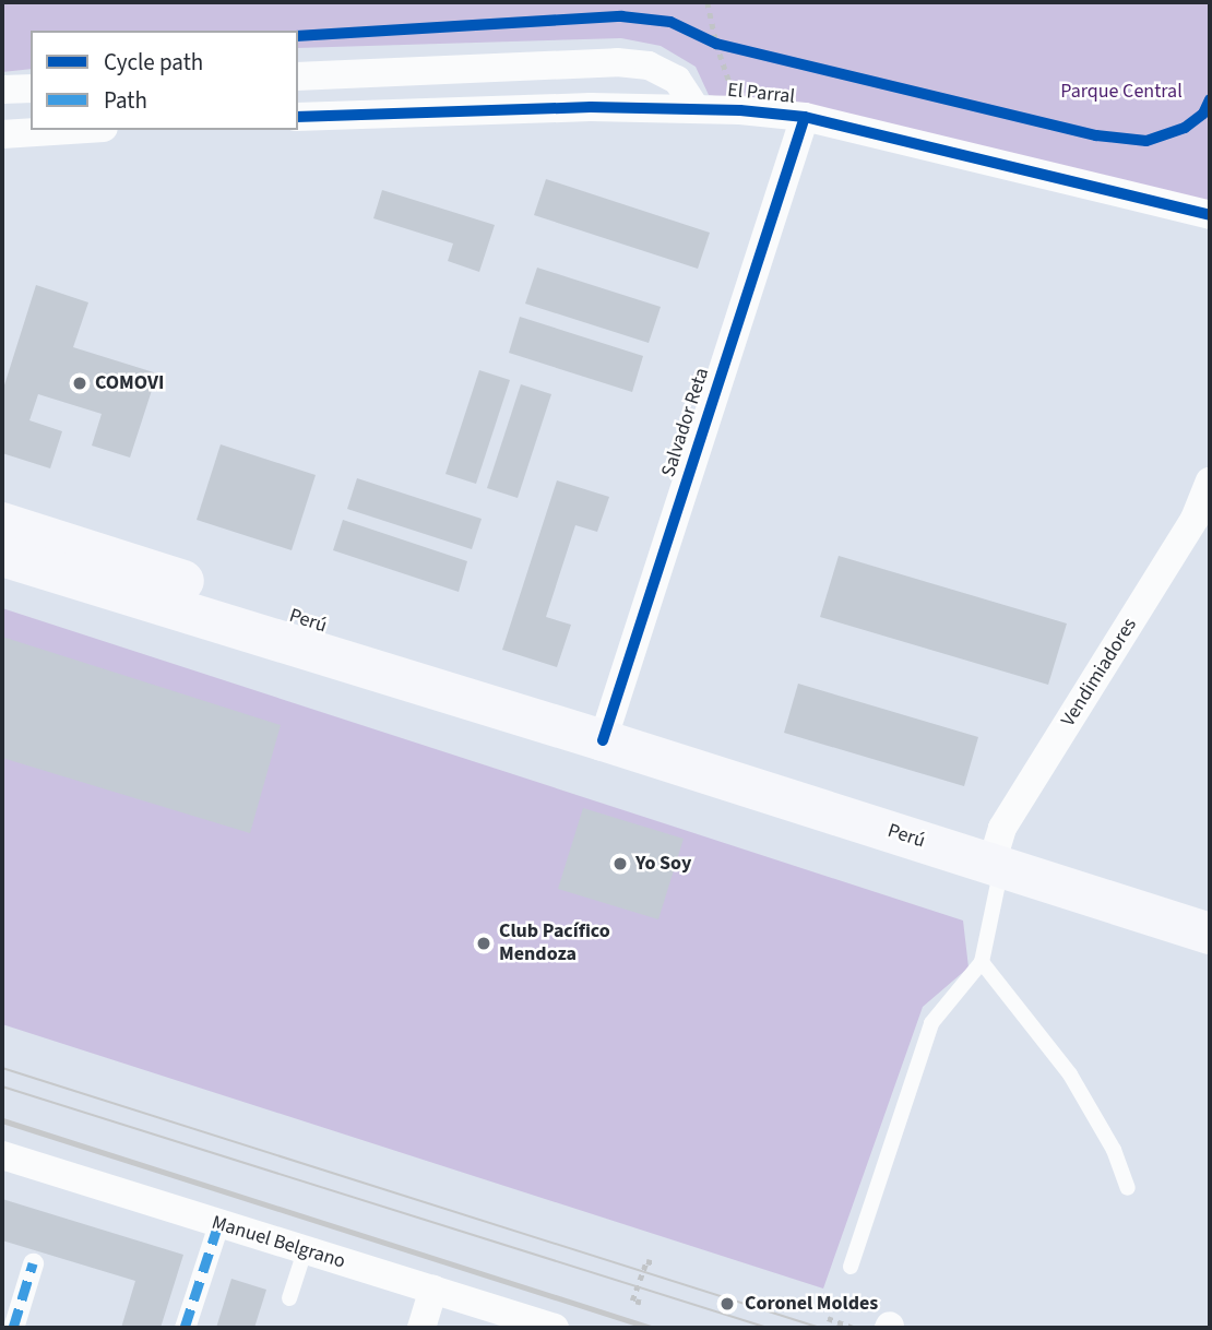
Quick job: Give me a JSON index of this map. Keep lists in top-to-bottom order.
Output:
{
  "streets": {
    "main road": ["Perú"],
    "street": [
      "El Parral",
      "Salvador Reta",
      "Vendimiadores",
      "Manuel Belgrano"
    ]
  },
  "crossings": [
    ["El Parral", "Salvador Reta"],
    ["Salvador Reta", "Perú"],
    ["Perú", "Vendimiadores"]
  ],
  "parks": ["Parque Central"],
  "places": [
    "COMOVI",
    "Yo Soy",
    "Club Pacífico Mendoza",
    "Coronel Moldes"
  ],
  "legend": ["Cycle path", "Path"]
}
